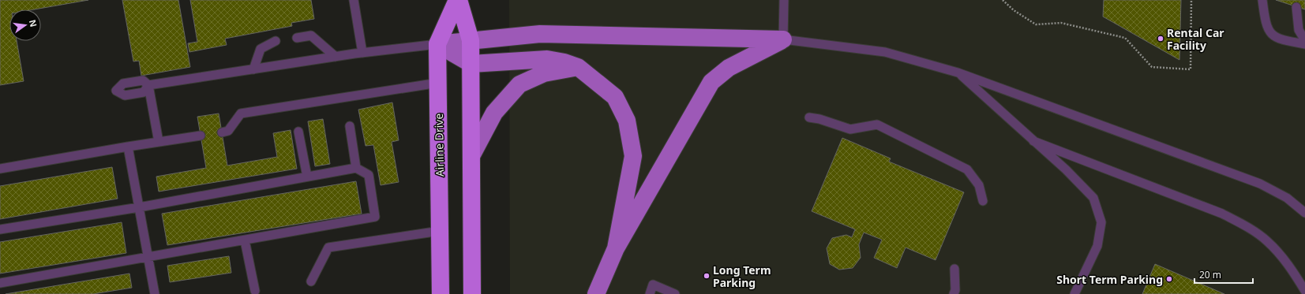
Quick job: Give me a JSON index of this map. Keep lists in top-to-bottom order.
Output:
{
  "streets": {
    "highway": ["Airline Drive"]
  },
  "places": ["Rental Car Facility", "Long Term Parking", "Short Term Parking"],
  "scale_bar": "20 m",
  "north": "right"
}
